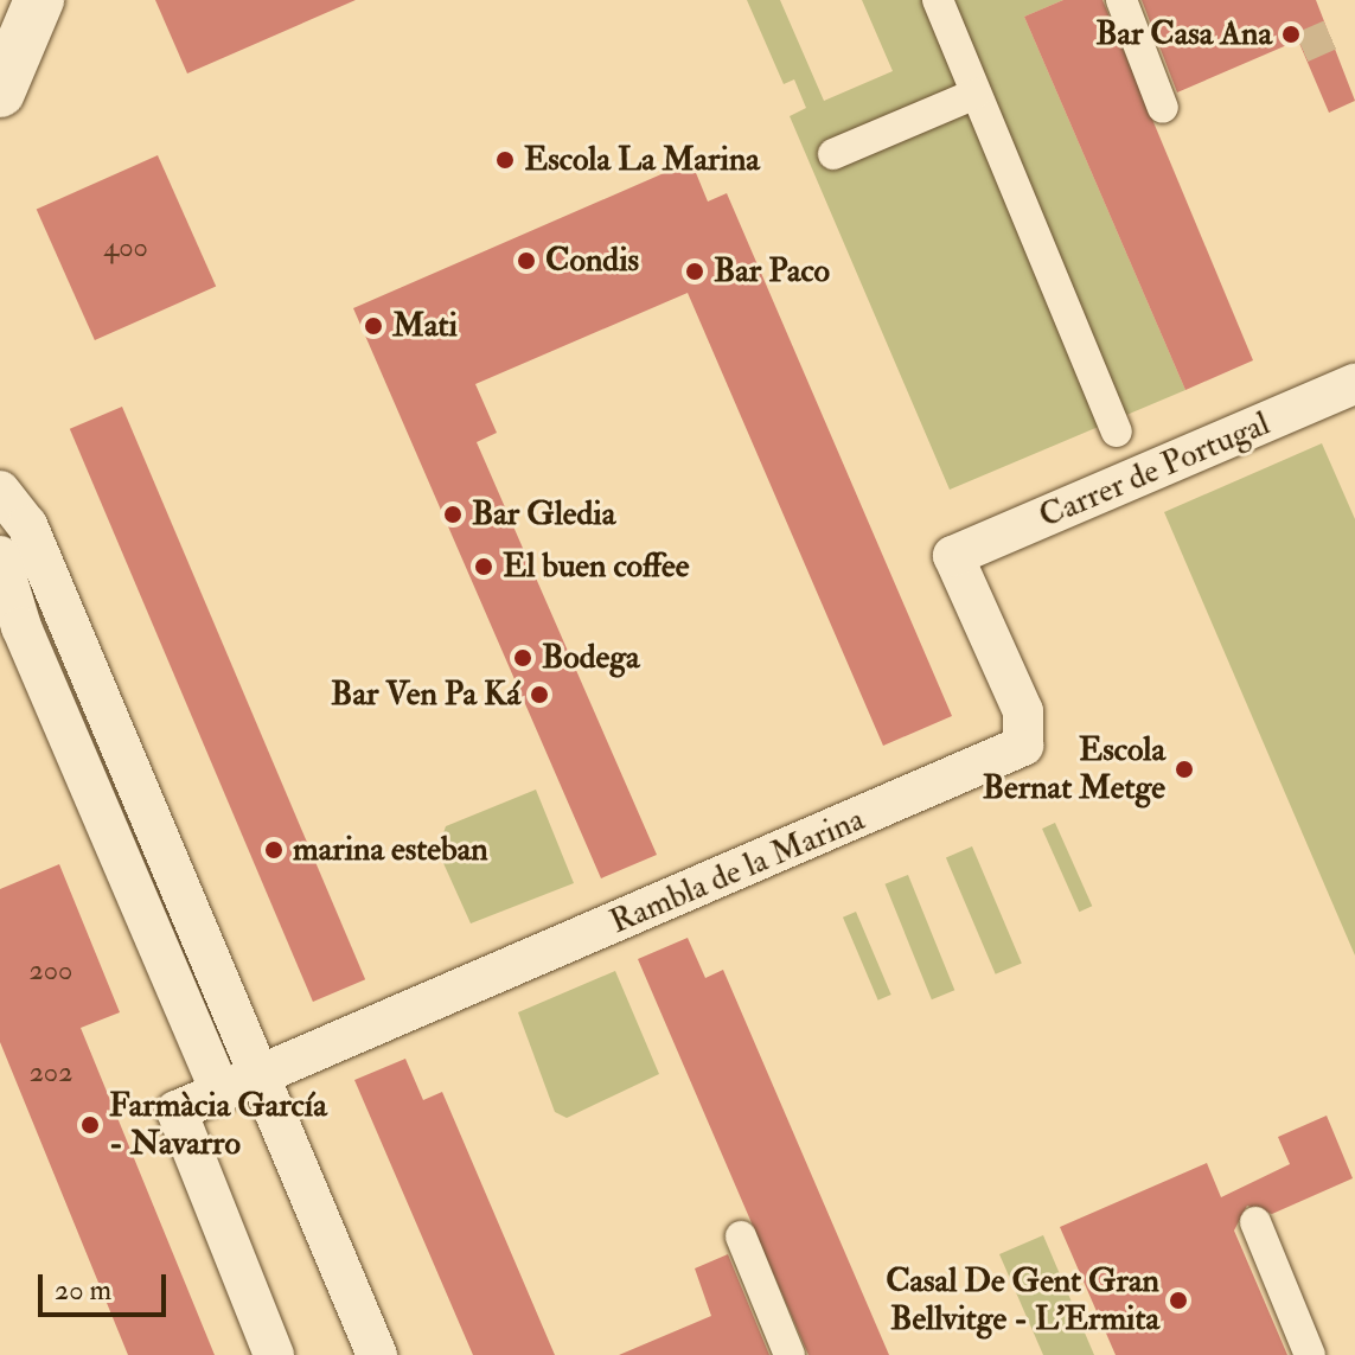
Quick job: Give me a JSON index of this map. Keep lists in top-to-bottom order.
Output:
{
  "streets": {
    "street": ["Carrer de Portugal", "Rambla de la Marina"]
  },
  "crossings": [
    ["Carrer de Portugal", "Rambla de la Marina"]
  ],
  "places": [
    "Bar Casa Ana",
    "Escola La Marina",
    "Condis",
    "Bar Paco",
    "Mati",
    "Bar Gledia",
    "El buen coffee",
    "Bodega",
    "Bar Ven Pa Ká",
    "Escola Bernat Metge",
    "marina esteban",
    "Farmàcia García - Navarro",
    "Casal De Gent Gran Bellvitge - L'Ermita"
  ],
  "house_numbers": ["400", "200", "202"],
  "scale_bar": "20 m"
}
